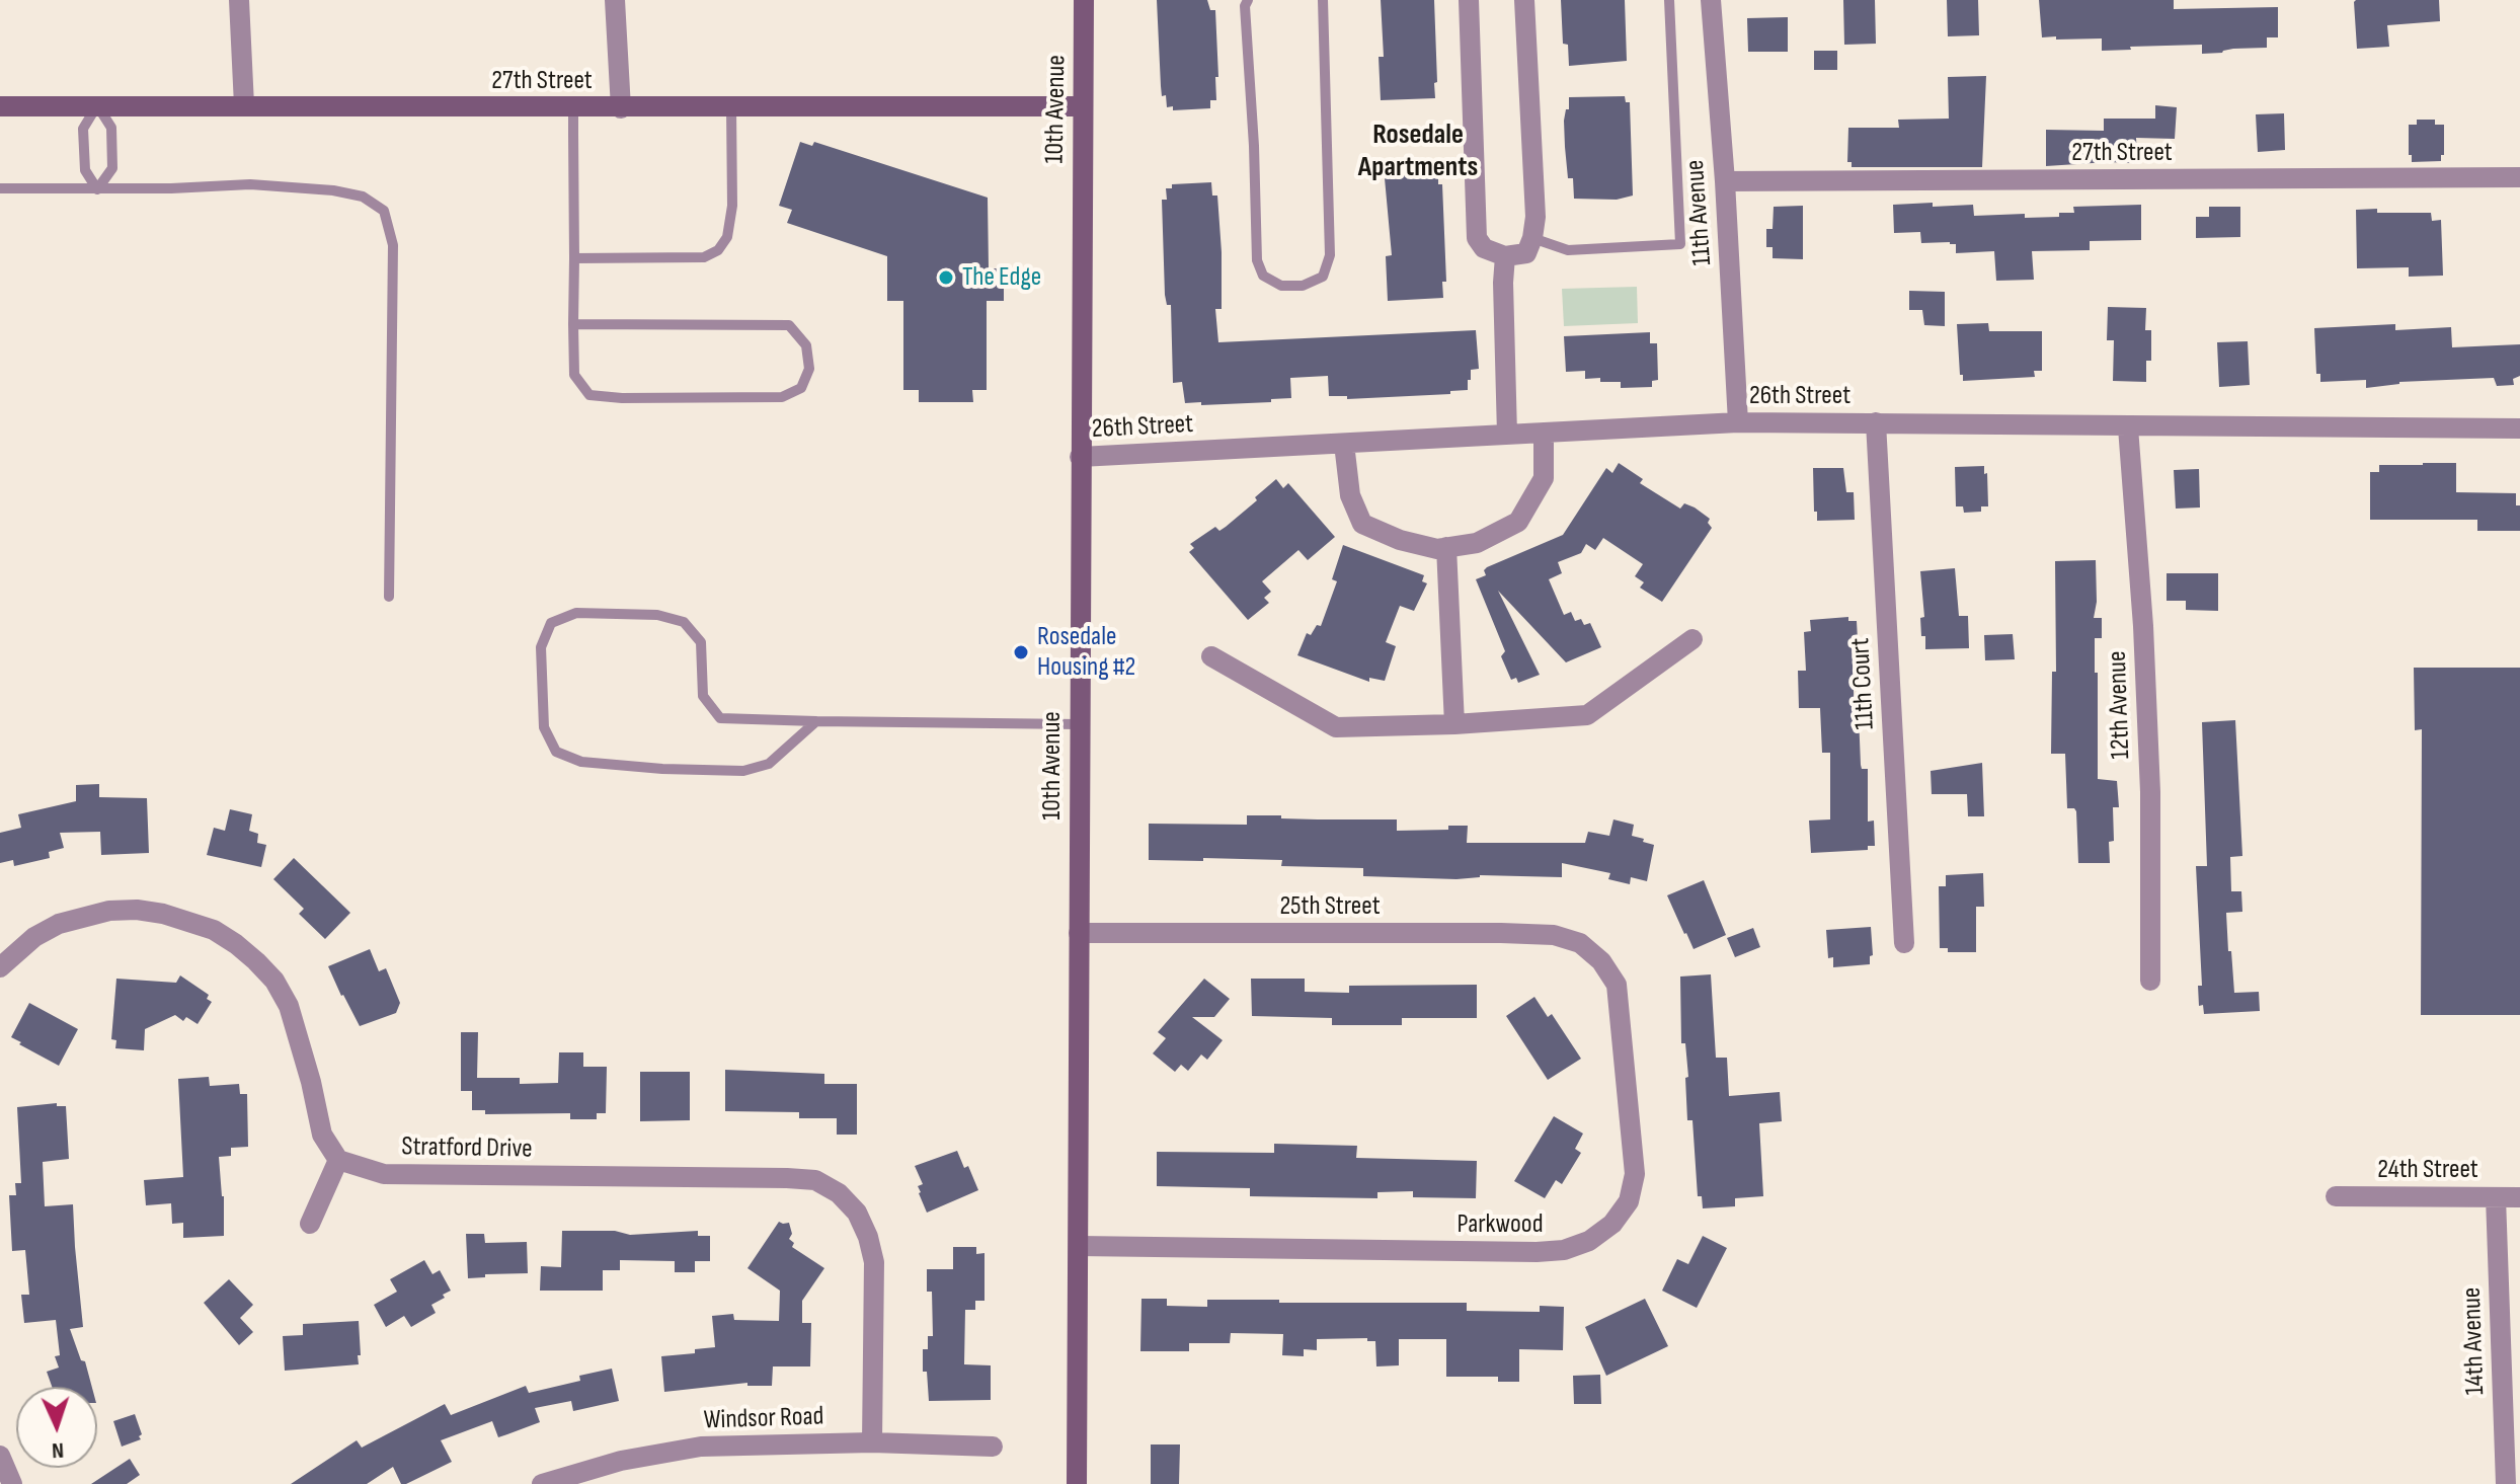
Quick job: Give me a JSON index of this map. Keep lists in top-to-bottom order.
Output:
{
  "streets": {
    "main road": ["27th Street", "10th Avenue"],
    "street": [
      "11th Avenue",
      "26th Street",
      "11th Court",
      "12th Avenue",
      "25th Street",
      "Stratford Drive",
      "24th Street",
      "Parkwood",
      "14th Avenue",
      "Windsor Road"
    ]
  },
  "crossings": [
    ["27th Street", "10th Avenue"],
    ["27th Street", "11th Avenue"],
    ["10th Avenue", "26th Street"],
    ["10th Avenue", "25th Street"],
    ["10th Avenue", "Parkwood"],
    ["11th Avenue", "26th Street"],
    ["26th Street", "11th Court"],
    ["26th Street", "12th Avenue"],
    ["25th Street", "Parkwood"],
    ["Stratford Drive", "Windsor Road"],
    ["24th Street", "14th Avenue"]
  ],
  "districts": ["Rosedale Apartments"],
  "places": ["The Edge", "Rosedale Housing #2"],
  "north": "bottom"
}
